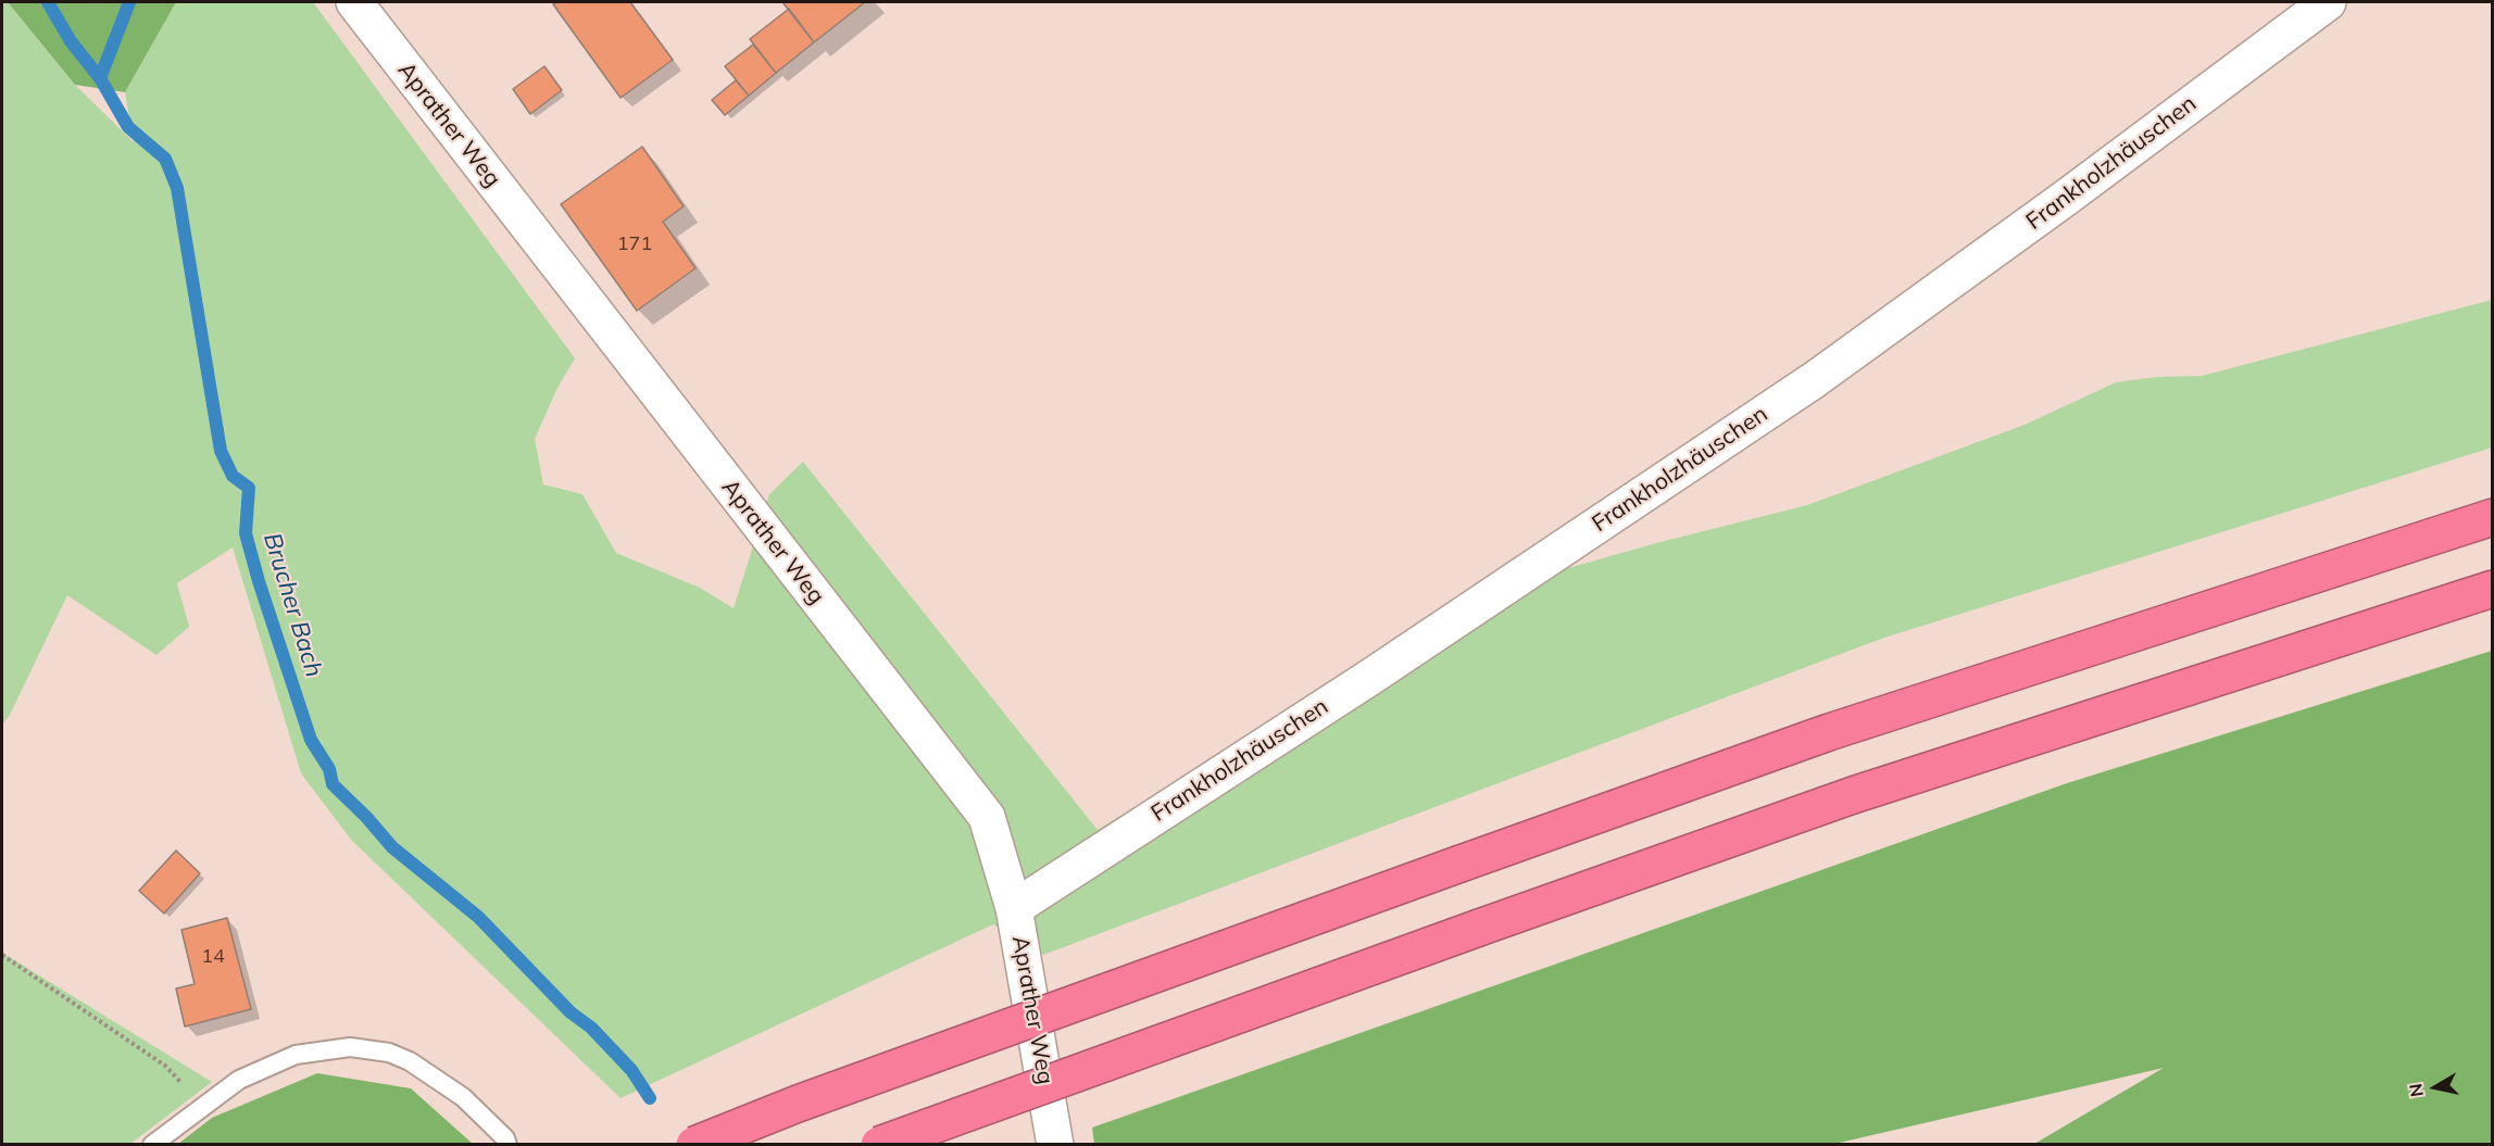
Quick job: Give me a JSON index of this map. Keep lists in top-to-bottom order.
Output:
{
  "streets": {
    "street": ["Aprather Weg", "Frankholzhäuschen"]
  },
  "crossings": [
    ["Aprather Weg", "Frankholzhäuschen"]
  ],
  "water": ["Brucher Bach"],
  "house_numbers": ["171", "14"],
  "north": "left"
}
